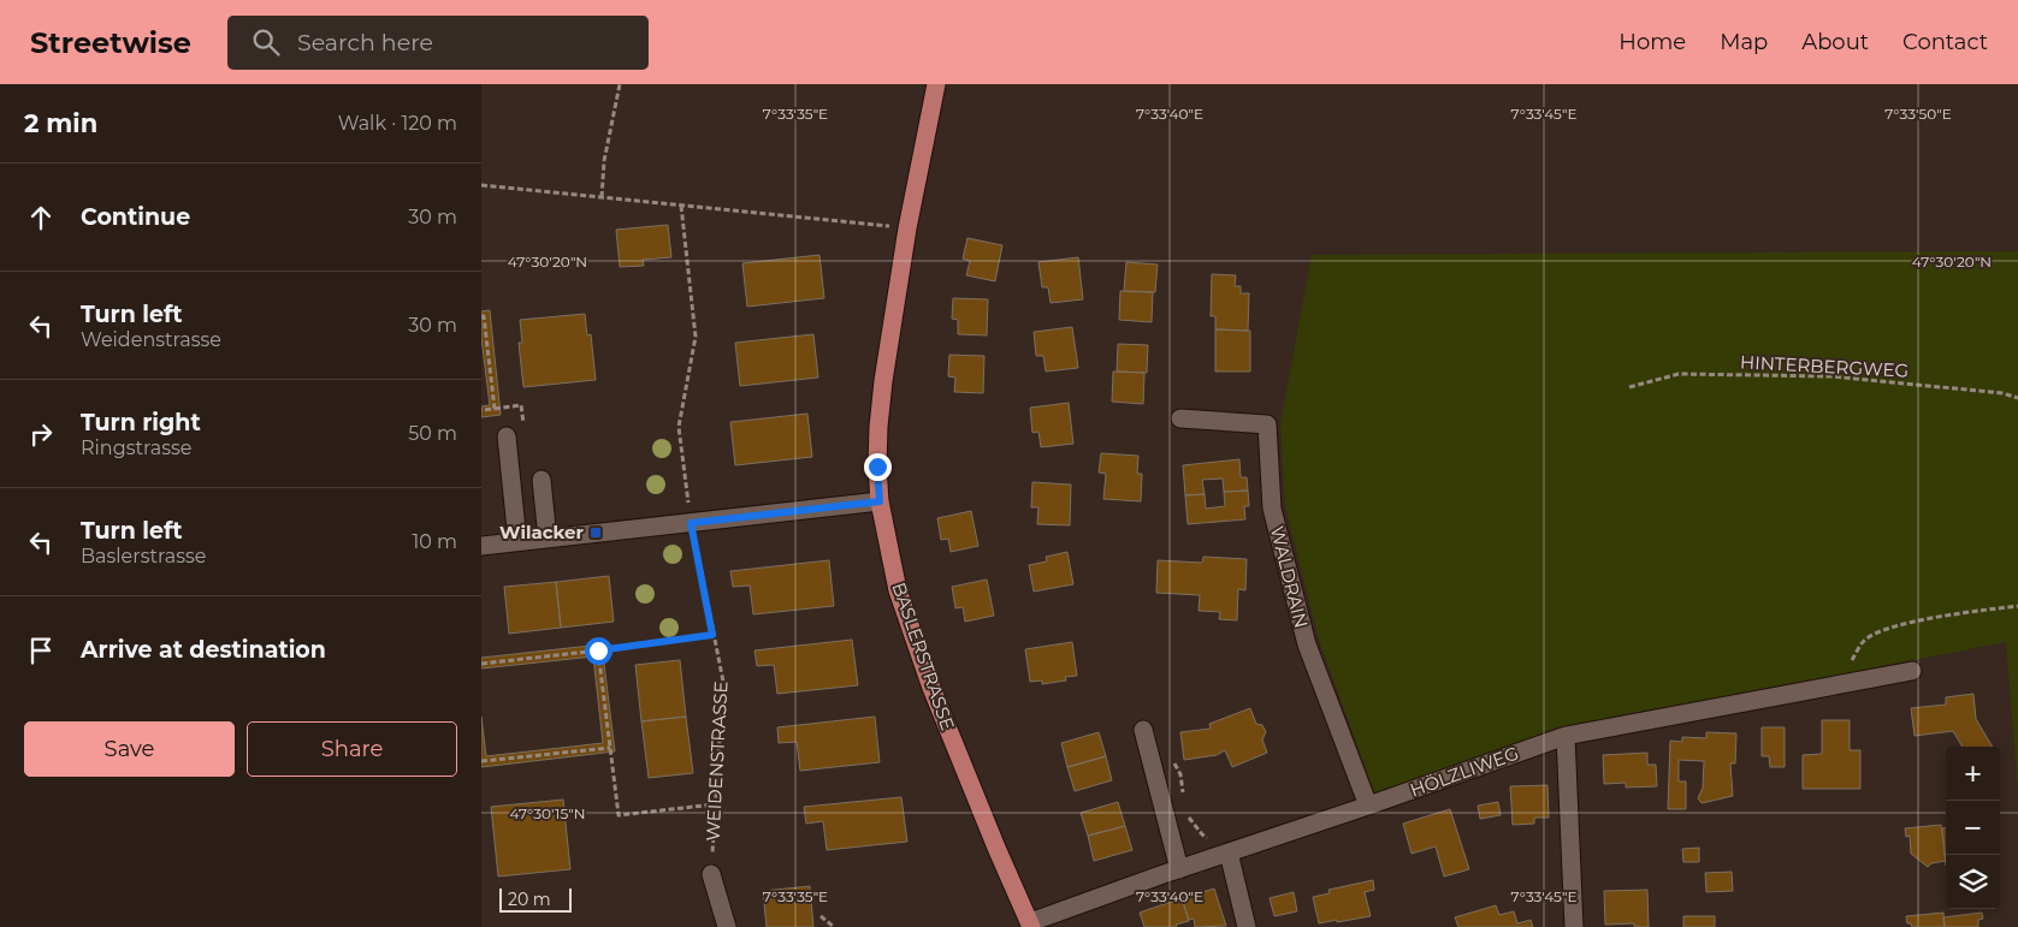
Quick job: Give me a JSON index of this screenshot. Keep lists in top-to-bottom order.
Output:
{
  "streets": {
    "main road": ["BASLERSTRASSE"],
    "street": ["WALDRAIN", "HÖLZLIWEG"],
    "path": ["HINTERBERGWEG", "WEIDENSTRASSE"]
  },
  "crossings": [
    ["WALDRAIN", "HÖLZLIWEG"],
    ["BASLERSTRASSE", "HÖLZLIWEG"]
  ],
  "places": {
    "transit": ["Wilacker"]
  },
  "scale_bar": "20 m",
  "page": {
    "header": "Streetwise",
    "search": "Search here",
    "nav": [
      "Home",
      "Map",
      "About",
      "Contact"
    ],
    "heading": ["2 min", "Walk · 120 m"],
    "list": [
      ["Continue", "30 m"],
      ["Turn left", "Weidenstrasse", "30 m"],
      ["Turn right", "Ringstrasse", "50 m"],
      ["Turn left", "Baslerstrasse", "10 m"],
      "Arrive at destination"
    ],
    "buttons": ["Save", "Share"],
    "map_buttons": ["+", "−"],
    "scale": "20 m"
  },
  "coordinates": [
    "7°33'35\"E",
    "7°33'40\"E",
    "7°33'45\"E",
    "7°33'50\"E",
    "47°30'20\"N",
    "47°30'15\"N"
  ]
}
